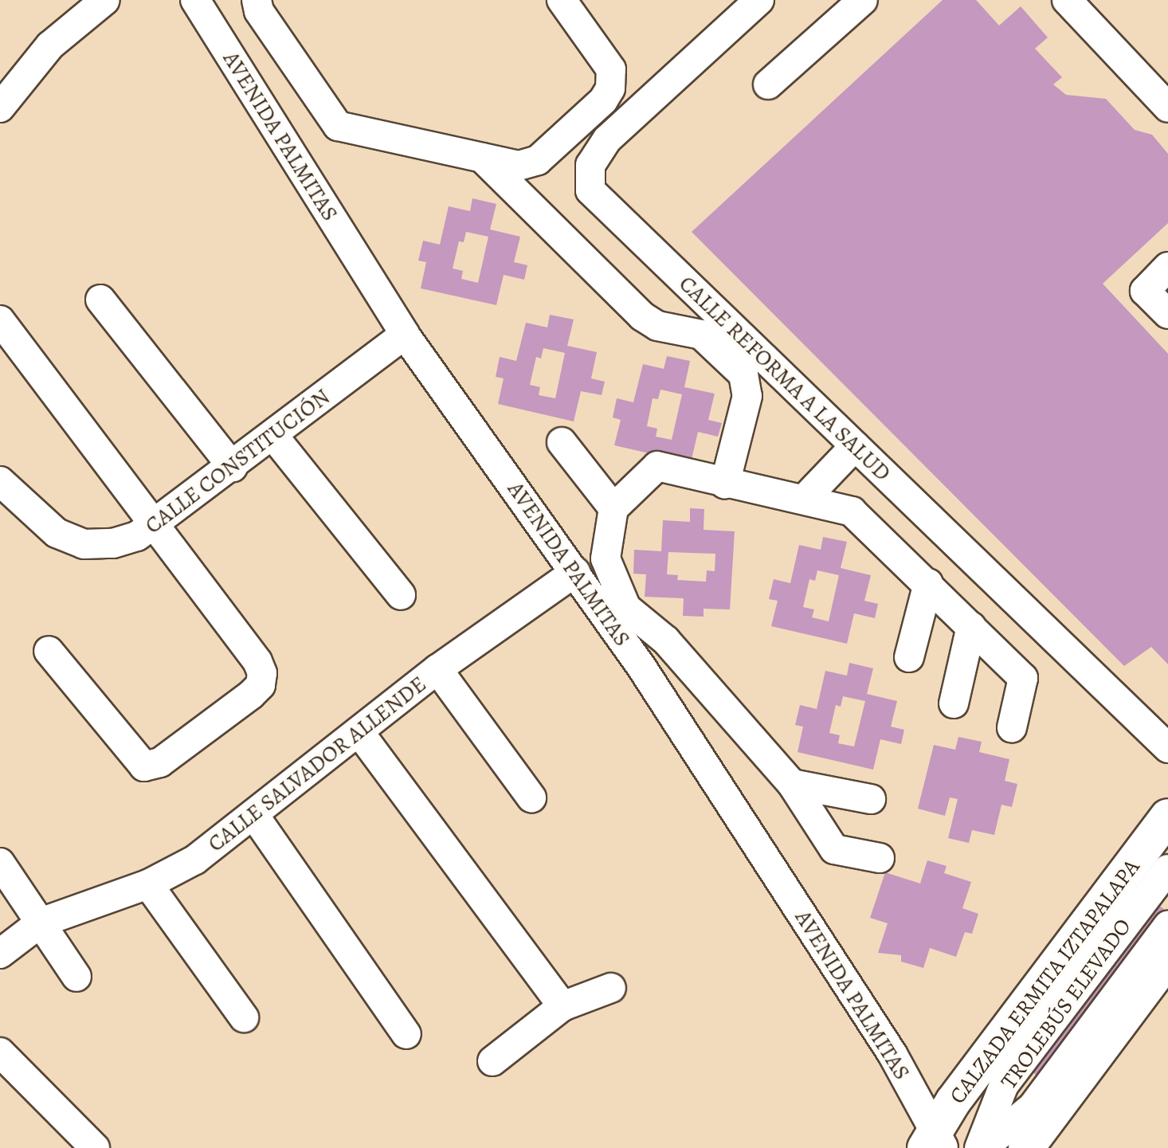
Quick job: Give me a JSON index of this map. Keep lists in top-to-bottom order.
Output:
{
  "streets": {
    "main road": ["CALZADA ERMITA IZTAPALAPA"],
    "street": [
      "AVENIDA PALMITAS",
      "CALLE REFORMA A LA SALUD",
      "CALLE CONSTITUCIÓN",
      "CALLE SALVADOR ALLENDE",
      "TROLEBÚS ELEVADO"
    ]
  },
  "crossings": [
    ["AVENIDA PALMITAS", "CALLE CONSTITUCIÓN"],
    ["AVENIDA PALMITAS", "CALLE SALVADOR ALLENDE"],
    ["AVENIDA PALMITAS", "CALZADA ERMITA IZTAPALAPA"]
  ]
}
